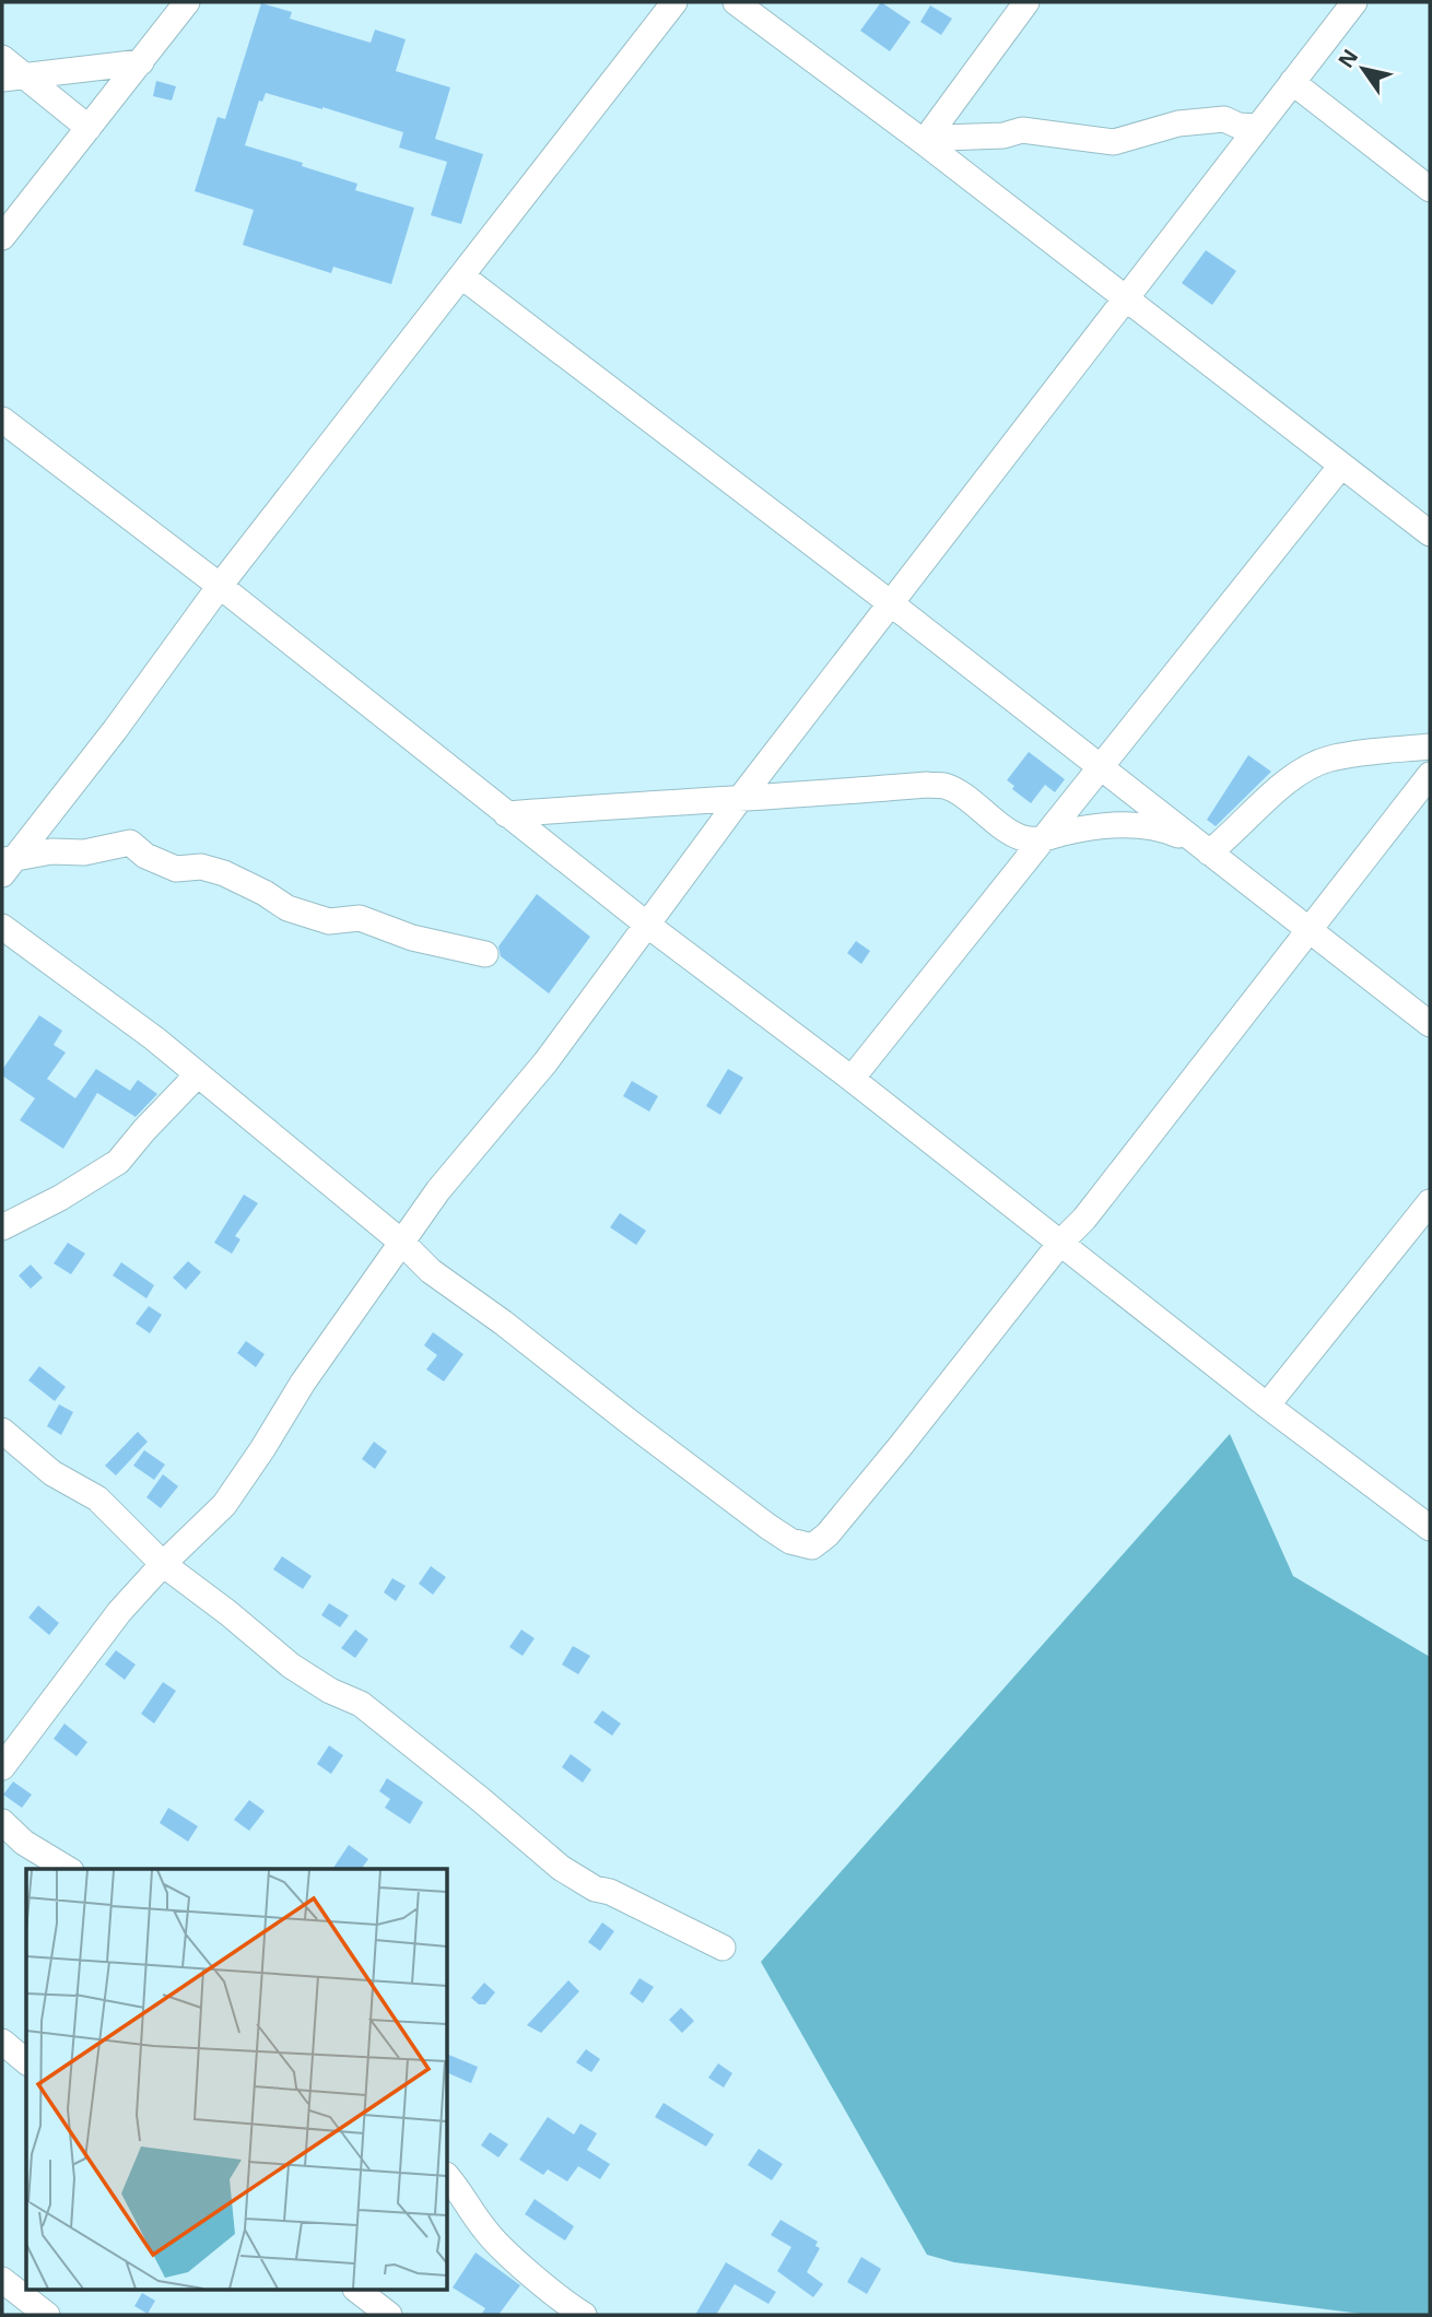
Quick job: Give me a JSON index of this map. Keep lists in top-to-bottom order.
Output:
{
  "north": "top left"
}
